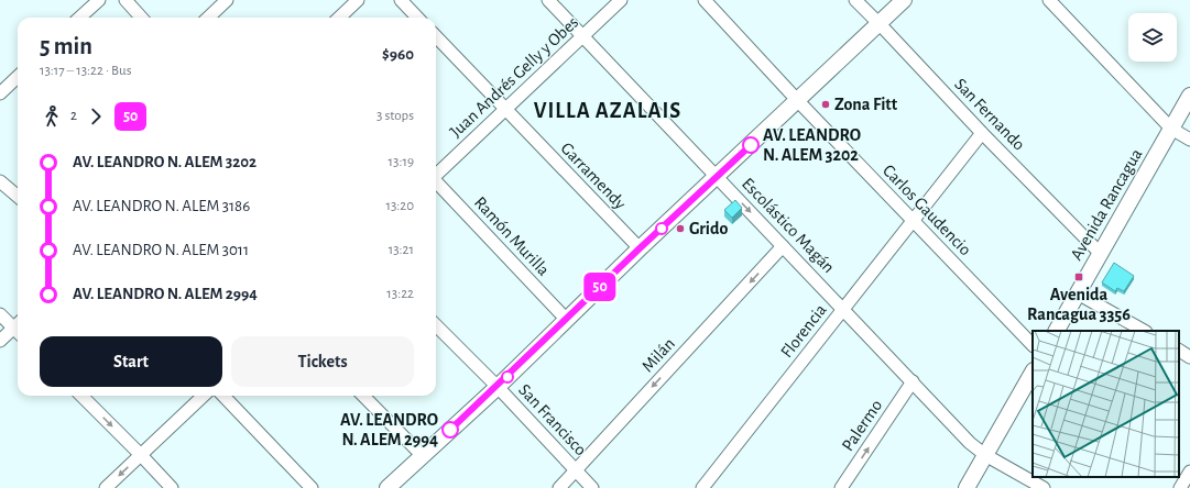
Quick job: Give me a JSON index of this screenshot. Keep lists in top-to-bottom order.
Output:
{
  "streets": {
    "main road": ["Avenida Rancagua"],
    "street": [
      "Juan Andrés Gelly y Obes",
      "San Fernando",
      "Garramendy",
      "Carlos Gaudencio",
      "Escolástico Magán",
      "Ramón Murilla",
      "Florencia",
      "Milán",
      "San Francisco",
      "Palermo"
    ]
  },
  "crossings": [
    ["Juan Andrés Gelly y Obes", "Garramendy"],
    ["Juan Andrés Gelly y Obes", "Escolástico Magán"],
    ["San Fernando", "Avenida Rancagua"],
    ["San Fernando", "Florencia"],
    ["Carlos Gaudencio", "Florencia"],
    ["Escolástico Magán", "Florencia"],
    ["Escolástico Magán", "Milán"],
    ["Escolástico Magán", "Palermo"],
    ["Milán", "San Francisco"]
  ],
  "one_way": ["Milán", "Palermo"],
  "districts": ["VILLA AZALAIS"],
  "places": {
    "other": [
      "Zona Fitt",
      "AV. LEANDRO N. ALEM 3202",
      "Grido",
      "AV. LEANDRO N. ALEM 2994"
    ],
    "transit": ["Avenida Rancagua 3356"]
  },
  "lines": ["bus line 50"],
  "page": {
    "on_map": "50",
    "heading": ["5 min", "13:17 – 13:22 · Bus", "$960"],
    "legs": ["2", "50", "3 stops"],
    "list": [
      {
        "name": "AV. LEANDRO N. ALEM 3202",
        "value": "13:19"
      },
      {
        "name": "AV. LEANDRO N. ALEM 3186",
        "value": "13:20"
      },
      {
        "name": "AV. LEANDRO N. ALEM 3011",
        "value": "13:21"
      },
      {
        "name": "AV. LEANDRO N. ALEM 2994",
        "value": "13:22"
      }
    ],
    "buttons": ["Start", "Tickets"]
  }
}
